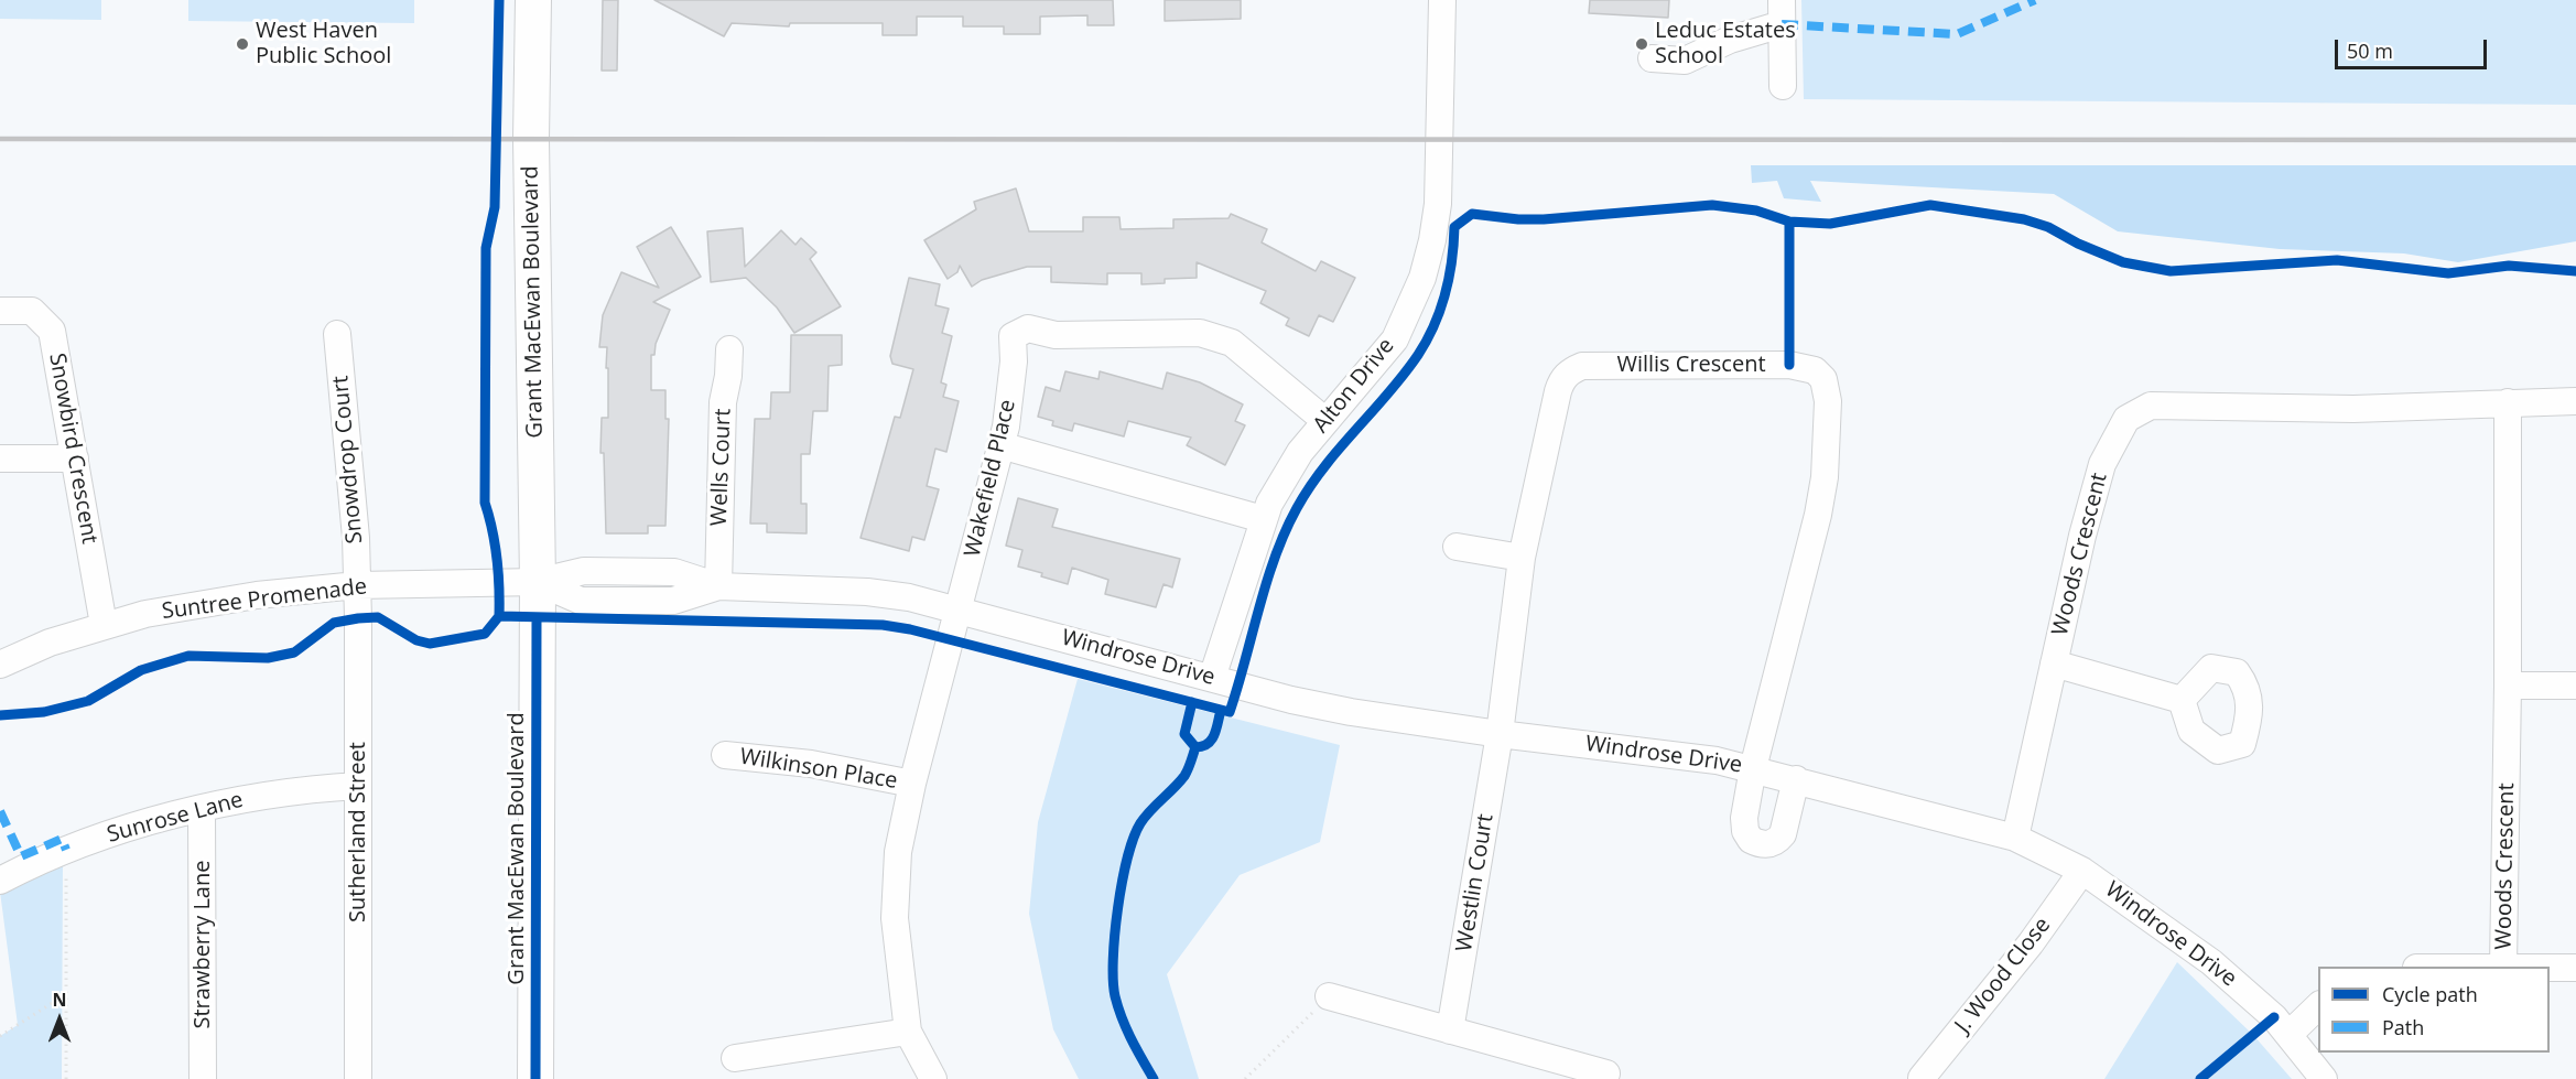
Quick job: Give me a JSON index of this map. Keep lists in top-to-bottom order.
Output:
{
  "streets": {
    "main road": ["Grant MacEwan Boulevard"],
    "street": [
      "Willis Crescent",
      "Alton Drive",
      "Snowbird Crescent",
      "Snowdrop Court",
      "Wells Court",
      "Wakefield Place",
      "Woods Crescent",
      "Suntree Promenade",
      "Windrose Drive",
      "Wilkinson Place",
      "Sunrose Lane",
      "Sutherland Street",
      "Westlin Court",
      "Strawberry Lane",
      "J. Wood Close"
    ]
  },
  "crossings": [
    ["Grant MacEwan Boulevard", "Suntree Promenade"],
    ["Grant MacEwan Boulevard", "Windrose Drive"],
    ["Willis Crescent", "Windrose Drive"],
    ["Willis Crescent", "Westlin Court"],
    ["Alton Drive", "Wakefield Place"],
    ["Alton Drive", "Windrose Drive"],
    ["Snowbird Crescent", "Suntree Promenade"],
    ["Snowdrop Court", "Suntree Promenade"],
    ["Snowdrop Court", "Sutherland Street"],
    ["Wells Court", "Windrose Drive"],
    ["Wakefield Place", "Windrose Drive"],
    ["Wakefield Place", "Wilkinson Place"],
    ["Woods Crescent", "Windrose Drive"],
    ["Suntree Promenade", "Windrose Drive"],
    ["Suntree Promenade", "Sutherland Street"],
    ["Windrose Drive", "Wilkinson Place"],
    ["Windrose Drive", "Westlin Court"],
    ["Windrose Drive", "J. Wood Close"],
    ["Sunrose Lane", "Sutherland Street"],
    ["Sunrose Lane", "Strawberry Lane"]
  ],
  "places": ["West Haven Public School", "Leduc Estates School"],
  "legend": ["Cycle path", "Path"],
  "scale_bar": "50 m",
  "north": "top"
}
